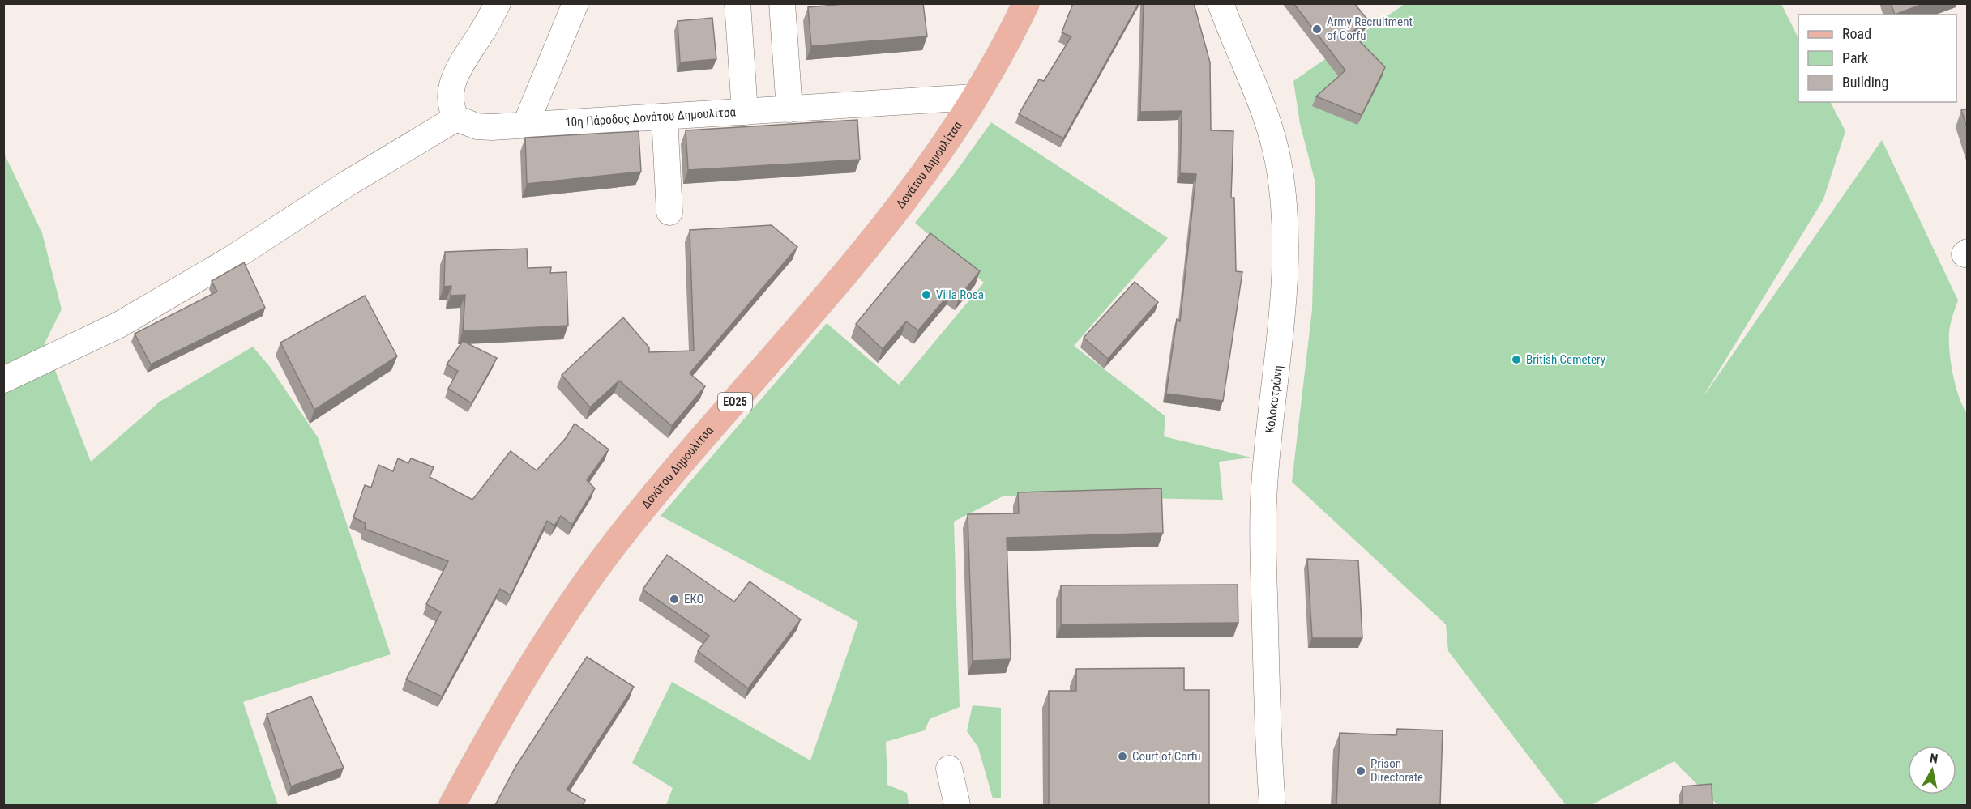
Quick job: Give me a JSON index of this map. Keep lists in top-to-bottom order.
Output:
{
  "streets": {
    "main road": ["Δονάτου Δημουλίτσα", "ΕΟ25"],
    "street": ["10η Πάροδος Δονάτου Δημουλίτσα", "Κολοκοτρώνη"]
  },
  "crossings": [
    ["10η Πάροδος Δονάτου Δημουλίτσα", "Δονάτου Δημουλίτσα"]
  ],
  "places": [
    "Army Recruitment of Corfu",
    "Villa Rosa",
    "British Cemetery",
    "EKO",
    "Court of Corfu",
    "Prison Directorate"
  ],
  "legend": ["Road", "Park", "Building"],
  "north": "top"
}
